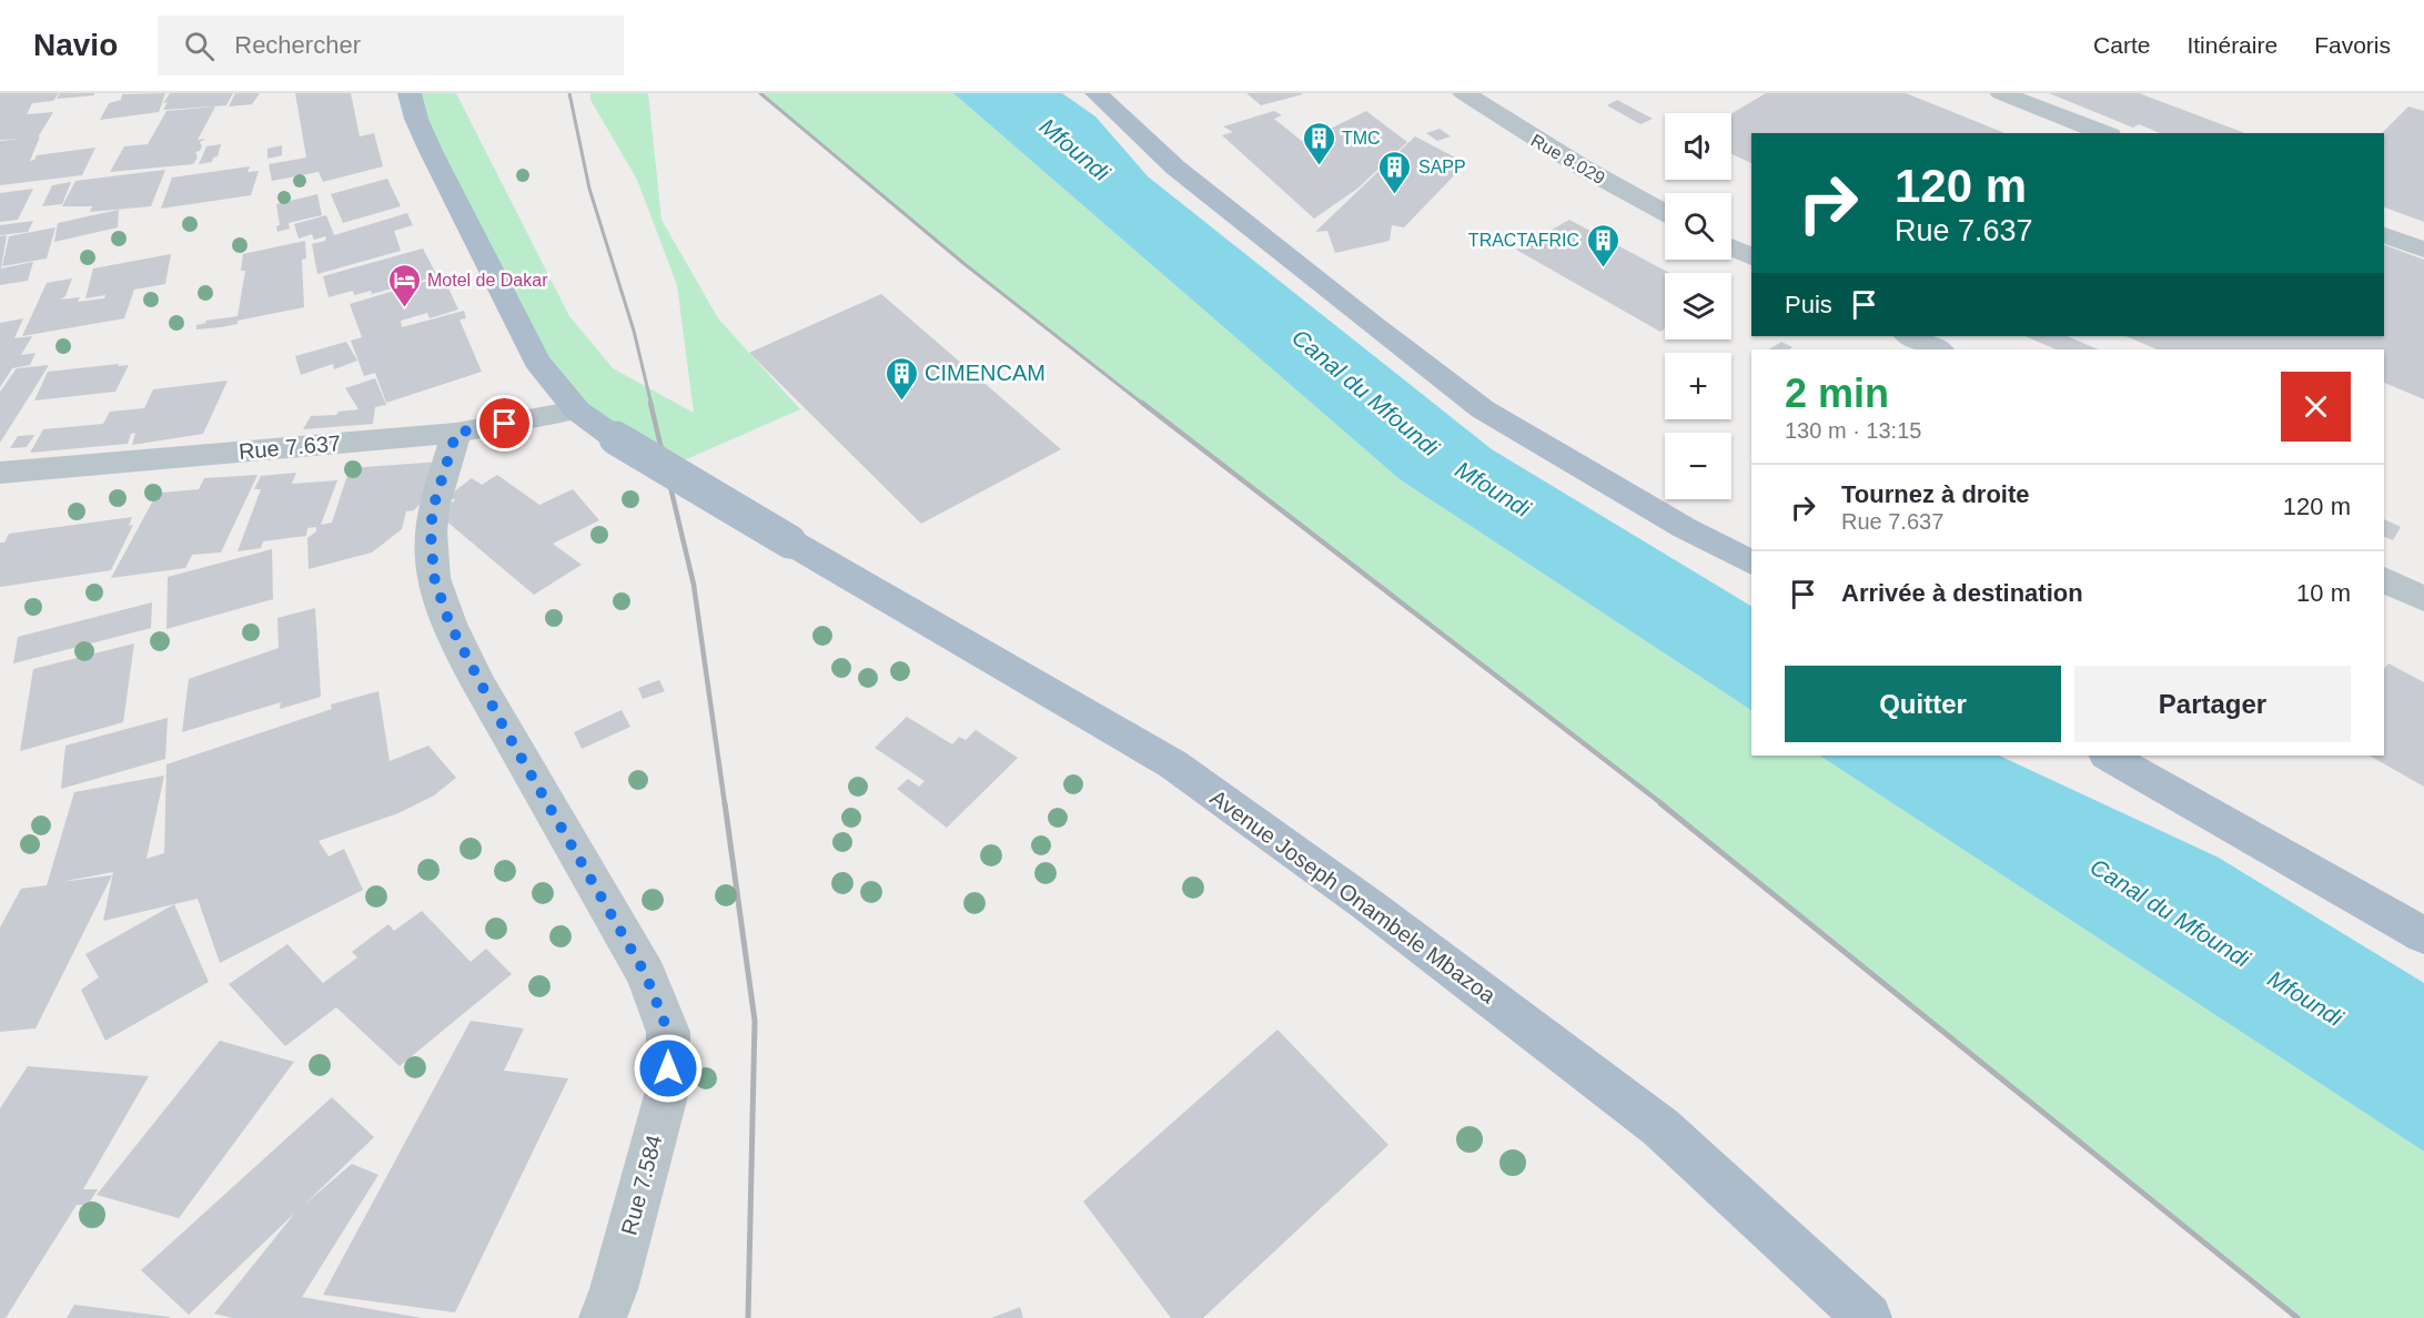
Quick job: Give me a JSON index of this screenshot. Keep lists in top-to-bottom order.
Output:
{
  "streets": {
    "main road": ["Avenue Joseph Onambele Mbazoa"],
    "street": ["Rue 8.029", "Rue 7.637", "Rue 7.584"]
  },
  "crossings": [
    ["Rue 7.637", "Avenue Joseph Onambele Mbazoa"],
    ["Rue 7.637", "Rue 7.584"]
  ],
  "water": ["Mfoundi", "Canal du Mfoundi"],
  "places": {
    "building": [
      "TMC",
      "SAPP",
      "TRACTAFRIC",
      "CIMENCAM"
    ],
    "hotel": ["Motel de Dakar"]
  },
  "page": {
    "header": "Navio",
    "search": "Rechercher",
    "nav": ["Carte", "Itinéraire", "Favoris"],
    "map_buttons": ["+", "−"],
    "turn": ["120 m", "Rue 7.637"],
    "then": "Puis",
    "heading": ["2 min", "130 m · 13:15"],
    "list": [
      {
        "name": "Tournez à droite",
        "note": "Rue 7.637",
        "value": "120 m"
      },
      {
        "name": "Arrivée à destination",
        "value": "10 m"
      }
    ],
    "buttons": ["Quitter", "Partager"]
  }
}
